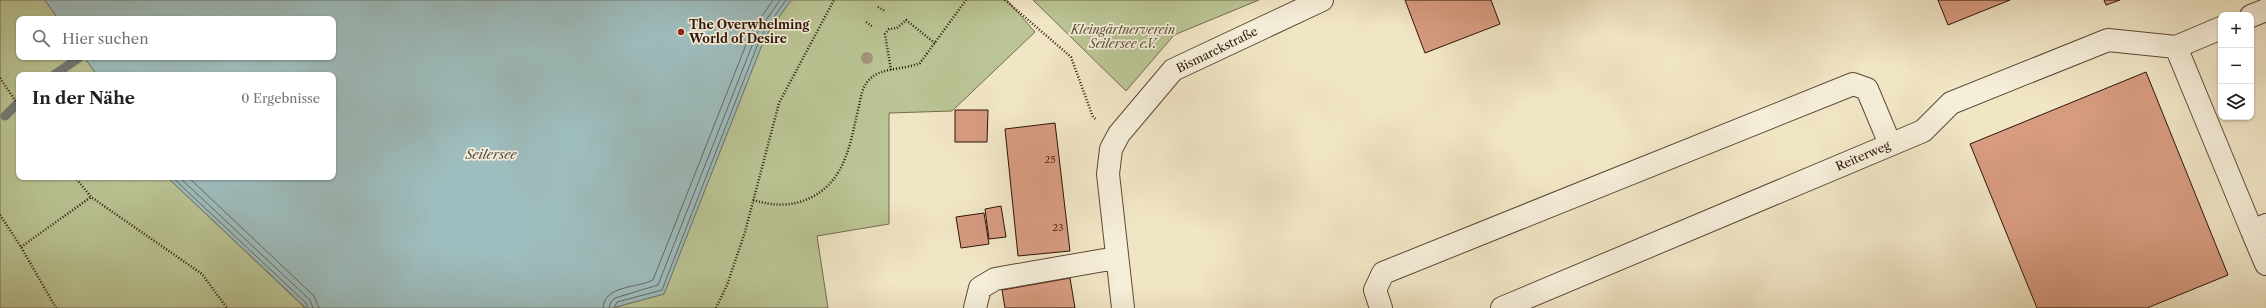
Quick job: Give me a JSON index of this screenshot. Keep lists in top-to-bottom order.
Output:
{
  "streets": {
    "street": ["Bismarckstraße", "Reiterweg"]
  },
  "water": ["Seilersee"],
  "parks": ["Kleingärtnerverein Seilersee e.V."],
  "places": ["The Overwhelming World of Desire"],
  "house_numbers": ["25", "23"],
  "page": {
    "map_buttons": ["+", "−"],
    "search": "Hier suchen",
    "heading": ["In der Nähe", "0 Ergebnisse"]
  }
}
